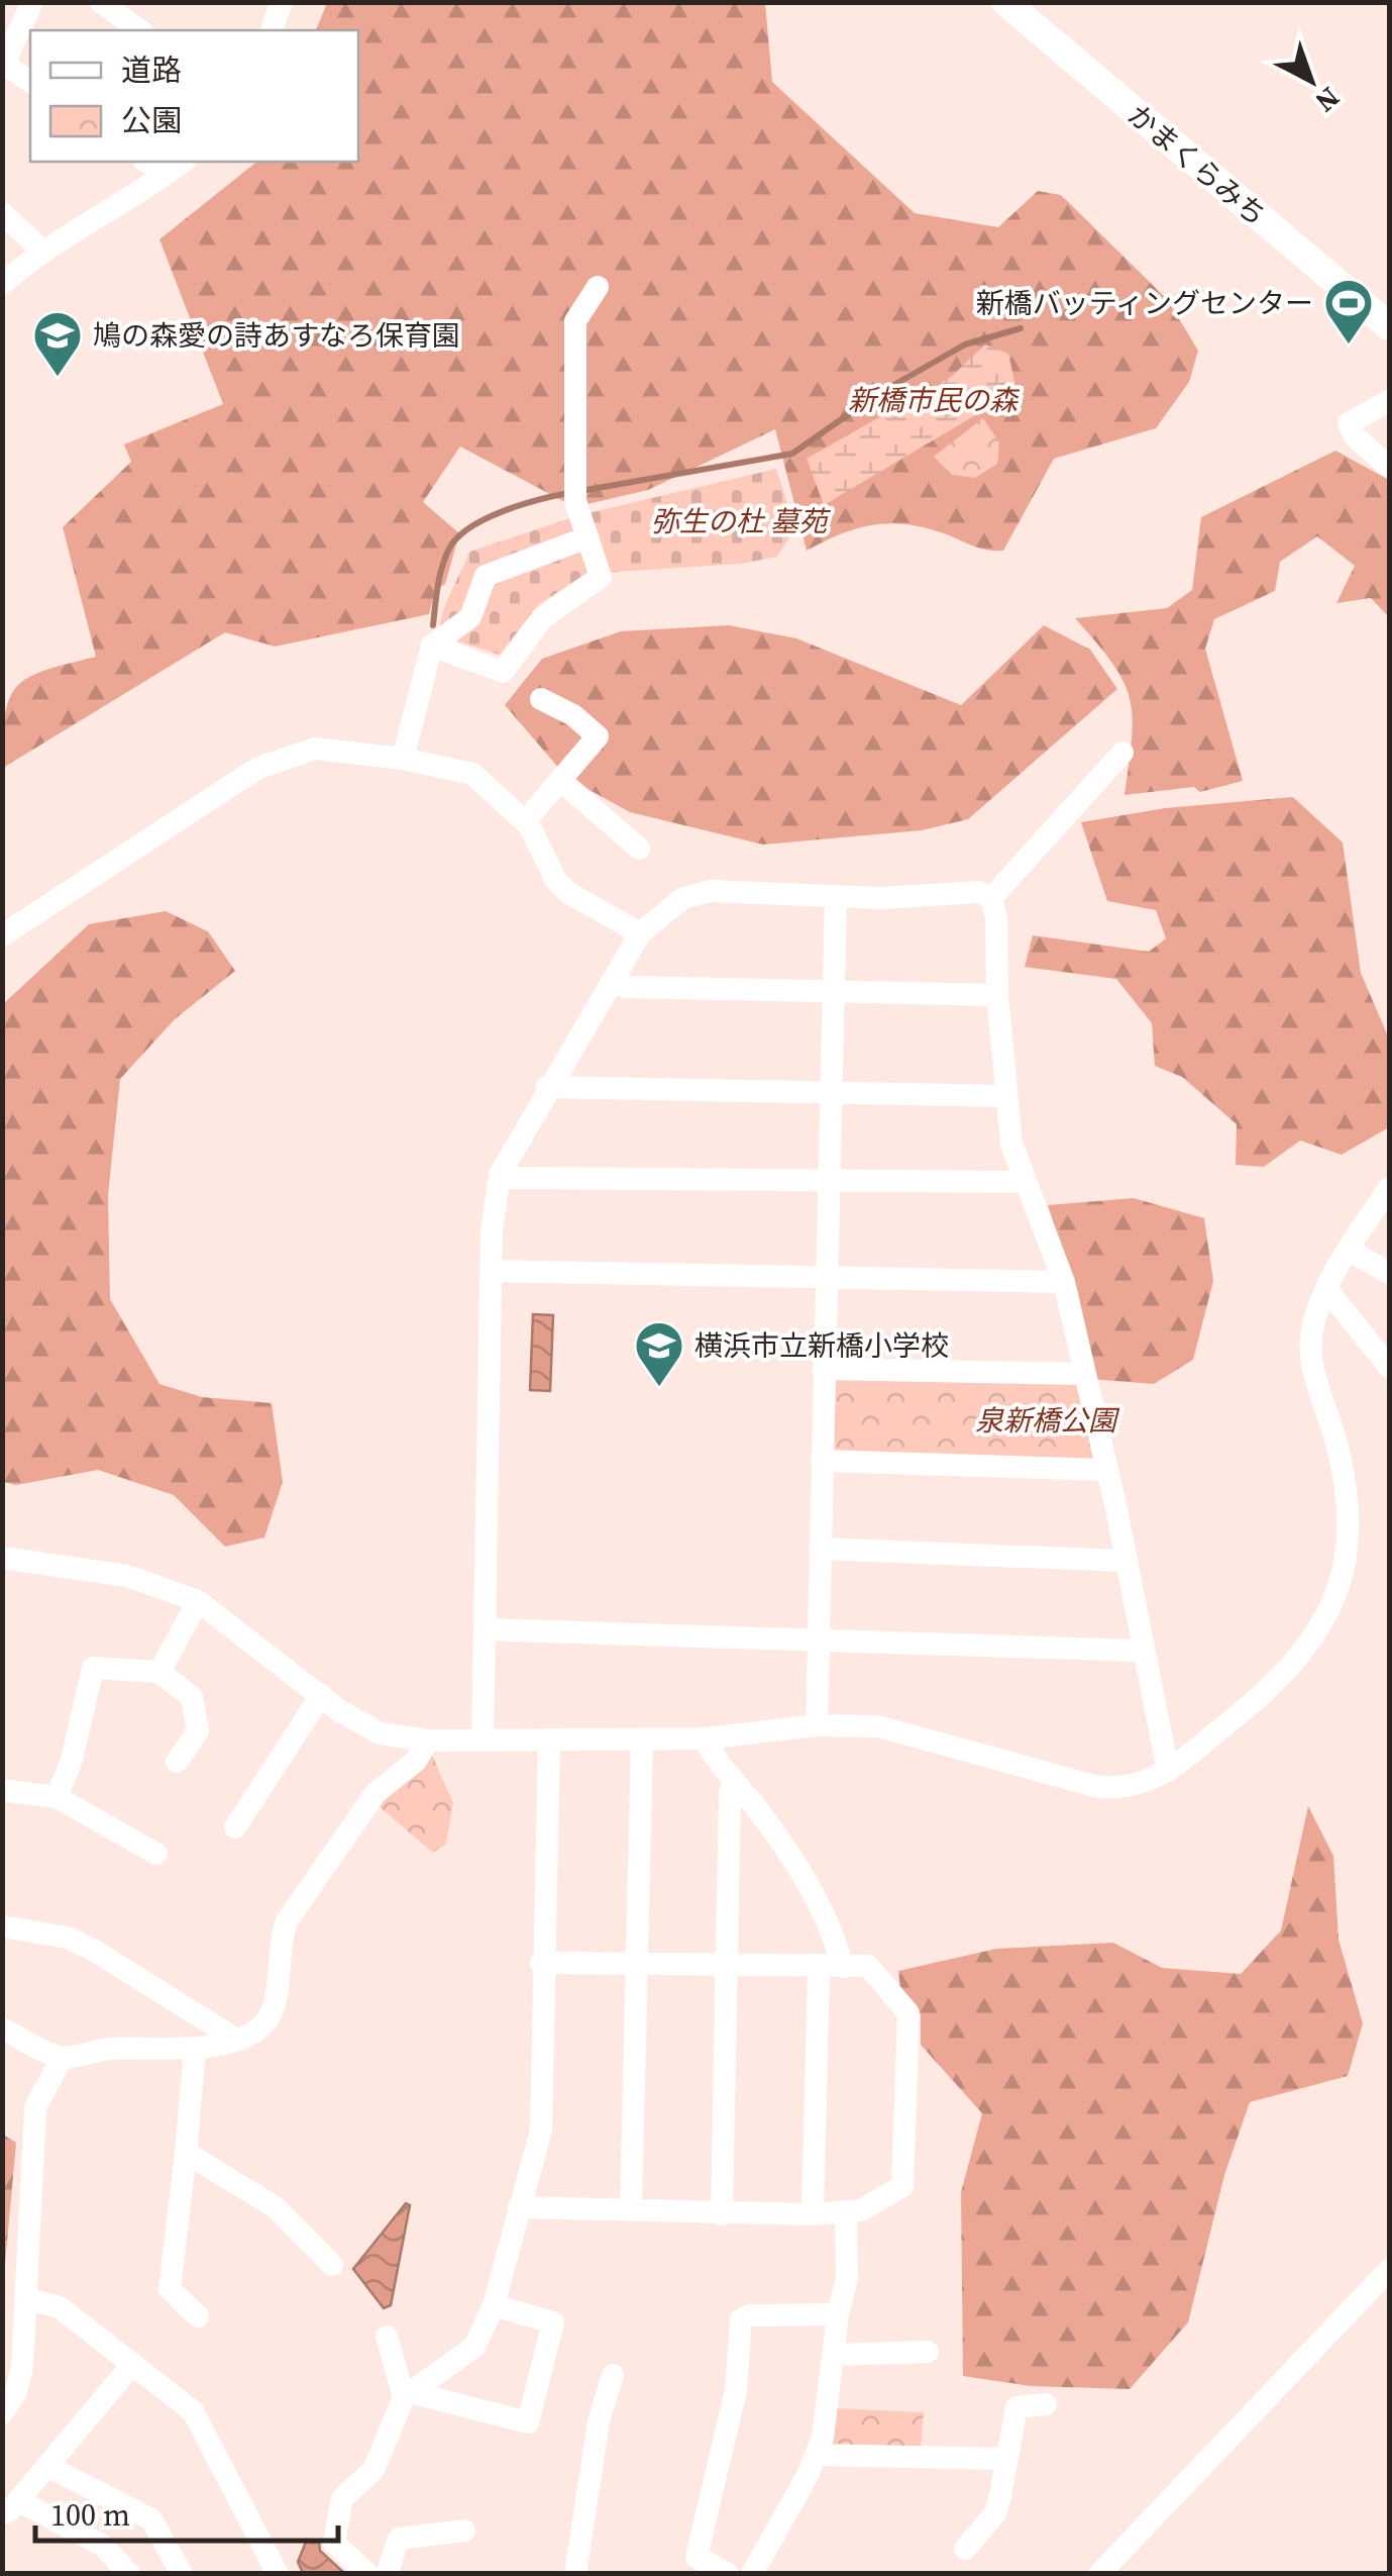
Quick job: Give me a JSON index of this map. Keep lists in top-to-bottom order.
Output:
{
  "streets": {
    "main road": ["かまくらみち"]
  },
  "parks": ["新橋市民の森", "弥生の杜 墓苑", "泉新橋公園"],
  "places": {
    "sports": ["新橋バッティングセンター"],
    "school or university": ["鳩の森愛の詩あすなろ保育園", "横浜市立新橋小学校"]
  },
  "legend": ["道路", "公園"],
  "scale_bar": "100 m",
  "north": "bottom right"
}
